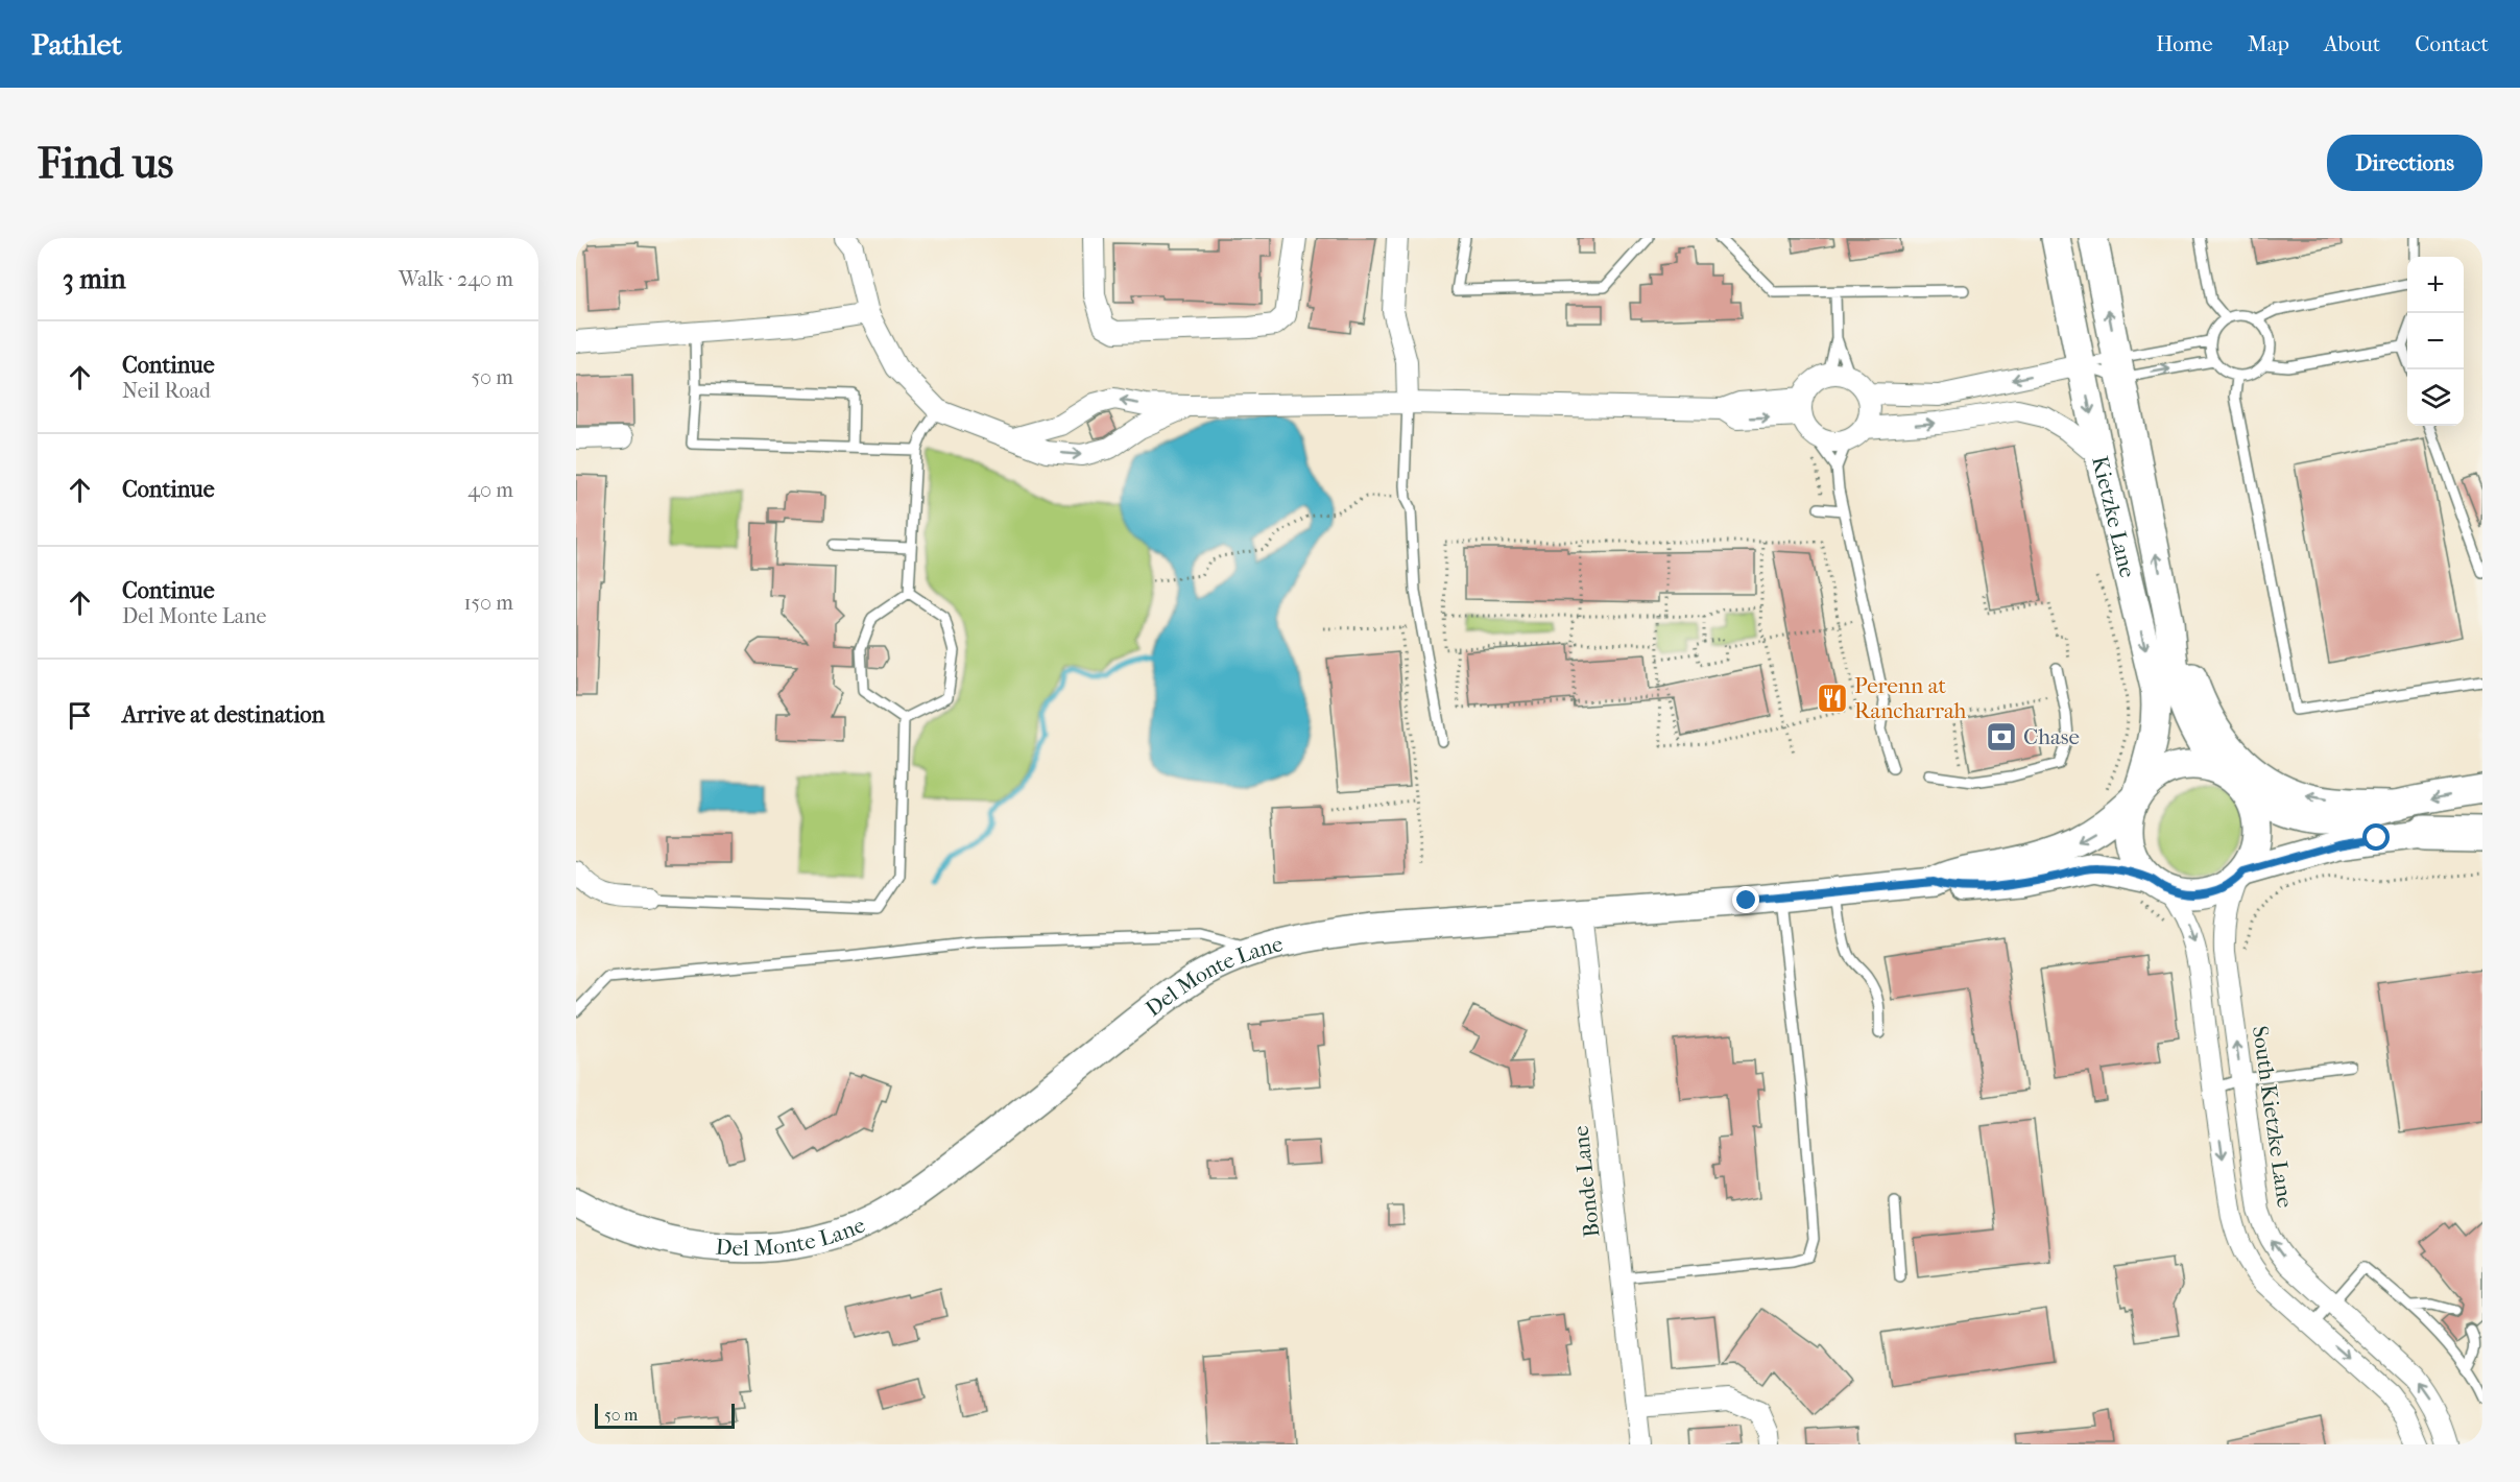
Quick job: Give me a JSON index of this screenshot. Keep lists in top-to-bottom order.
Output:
{
  "streets": {
    "main road": ["Kietzke Lane", "Del Monte Lane"],
    "street": ["South Kietzke Lane", "Bonde Lane"]
  },
  "crossings": [
    ["Kietzke Lane", "Del Monte Lane"],
    ["Kietzke Lane", "South Kietzke Lane"],
    ["Del Monte Lane", "South Kietzke Lane"],
    ["Del Monte Lane", "Bonde Lane"]
  ],
  "places": {
    "restaurant": ["Perenn at Rancharrah"],
    "bank": ["Chase"]
  },
  "scale_bar": "50 m",
  "page": {
    "header": "Pathlet",
    "nav": [
      "Home",
      "Map",
      "About",
      "Contact"
    ],
    "buttons": "Directions",
    "title": "Find us",
    "heading": ["3 min", "Walk · 240 m"],
    "map_buttons": ["+", "−"],
    "list": [
      ["Continue", "Neil Road", "50 m"],
      ["Continue", "40 m"],
      ["Continue", "Del Monte Lane", "150 m"],
      "Arrive at destination"
    ],
    "scale": "50 m"
  }
}
